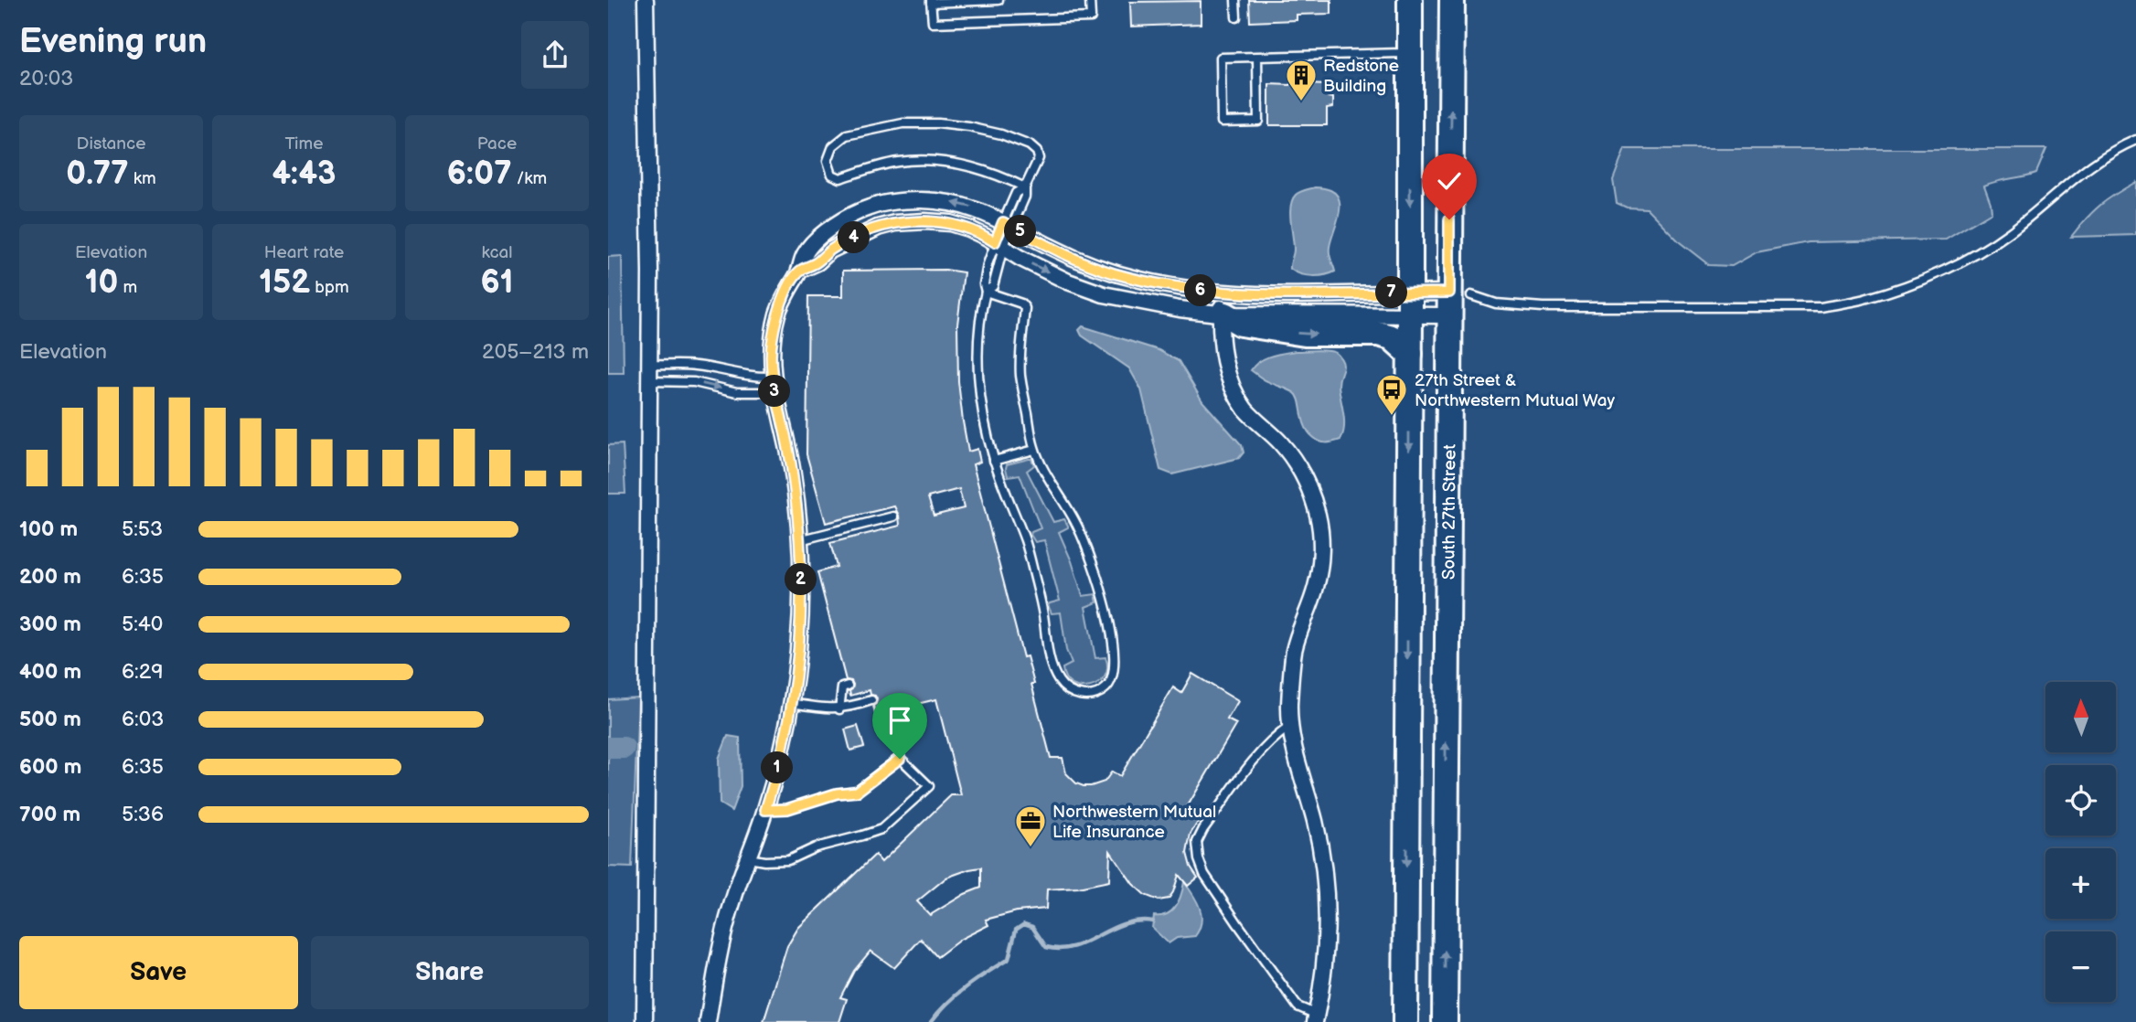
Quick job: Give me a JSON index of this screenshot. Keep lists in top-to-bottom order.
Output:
{
  "streets": {
    "main road": ["South 27th Street"]
  },
  "places": {
    "building": ["Redstone Building"],
    "bus stop": ["27th Street & Northwestern Mutual Way"],
    "office": ["Northwestern Mutual Life Insurance"]
  },
  "north": "top",
  "page": {
    "heading": ["Evening run", "20:03"],
    "stats": [
      ["Distance", "0.77 km"],
      ["Time", "4:43"],
      ["Pace", "6:07 /km"],
      ["Elevation", "10 m"],
      ["Heart rate", "152 bpm"],
      ["kcal", "61"]
    ],
    "pins": [
      "5",
      "4",
      "6",
      "7",
      "3",
      "2",
      "1"
    ],
    "chart": ["Elevation", "205–213 m"],
    "list": [
      {
        "name": "100 m",
        "note": "5:53"
      },
      {
        "name": "200 m",
        "note": "6:35"
      },
      {
        "name": "300 m",
        "note": "5:40"
      },
      {
        "name": "400 m",
        "note": "6:29"
      },
      {
        "name": "500 m",
        "note": "6:03"
      },
      {
        "name": "600 m",
        "note": "6:35"
      },
      {
        "name": "700 m",
        "note": "5:36"
      }
    ],
    "map_buttons": ["+", "−"],
    "buttons": ["Save", "Share"]
  }
}
